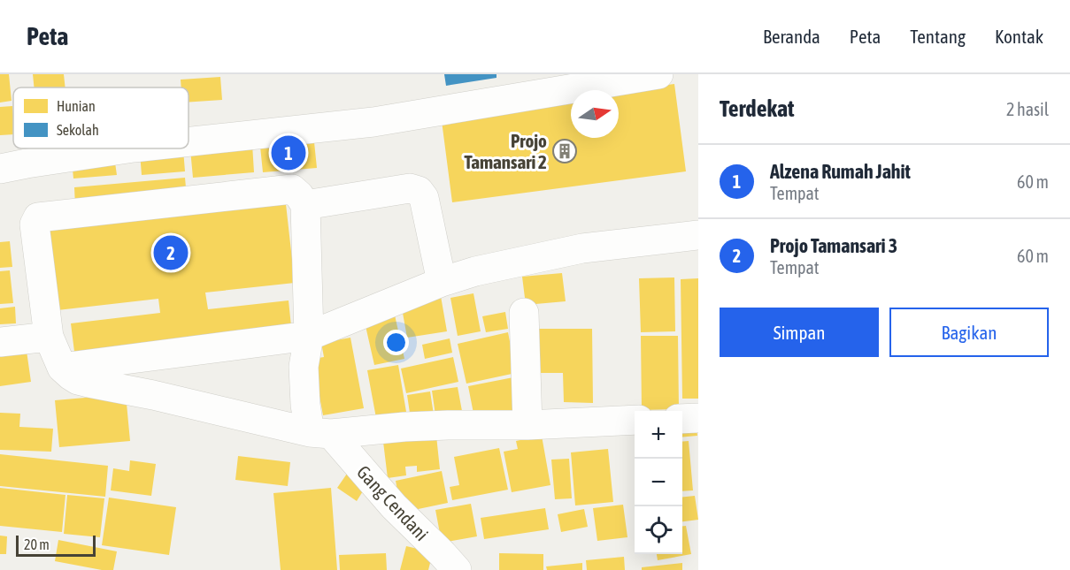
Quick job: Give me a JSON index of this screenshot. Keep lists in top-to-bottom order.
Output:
{
  "streets": {
    "street": ["Gang Cendani"]
  },
  "places": {
    "building": ["Projo Tamansari 2"]
  },
  "legend": ["Hunian", "Sekolah"],
  "scale_bar": "20 m",
  "north": "right",
  "page": {
    "header": "Peta",
    "nav": [
      "Beranda",
      "Peta",
      "Tentang",
      "Kontak"
    ],
    "heading": ["Terdekat", "2 hasil"],
    "pins": ["1", "2"],
    "list": [
      {
        "mark": "1",
        "name": "Alzena Rumah Jahit",
        "note": "Tempat",
        "value": "60 m"
      },
      {
        "mark": "2",
        "name": "Projo Tamansari 3",
        "note": "Tempat",
        "value": "60 m"
      }
    ],
    "buttons": ["Simpan", "Bagikan"],
    "map_buttons": ["+", "−"],
    "scale": "20 m"
  }
}
